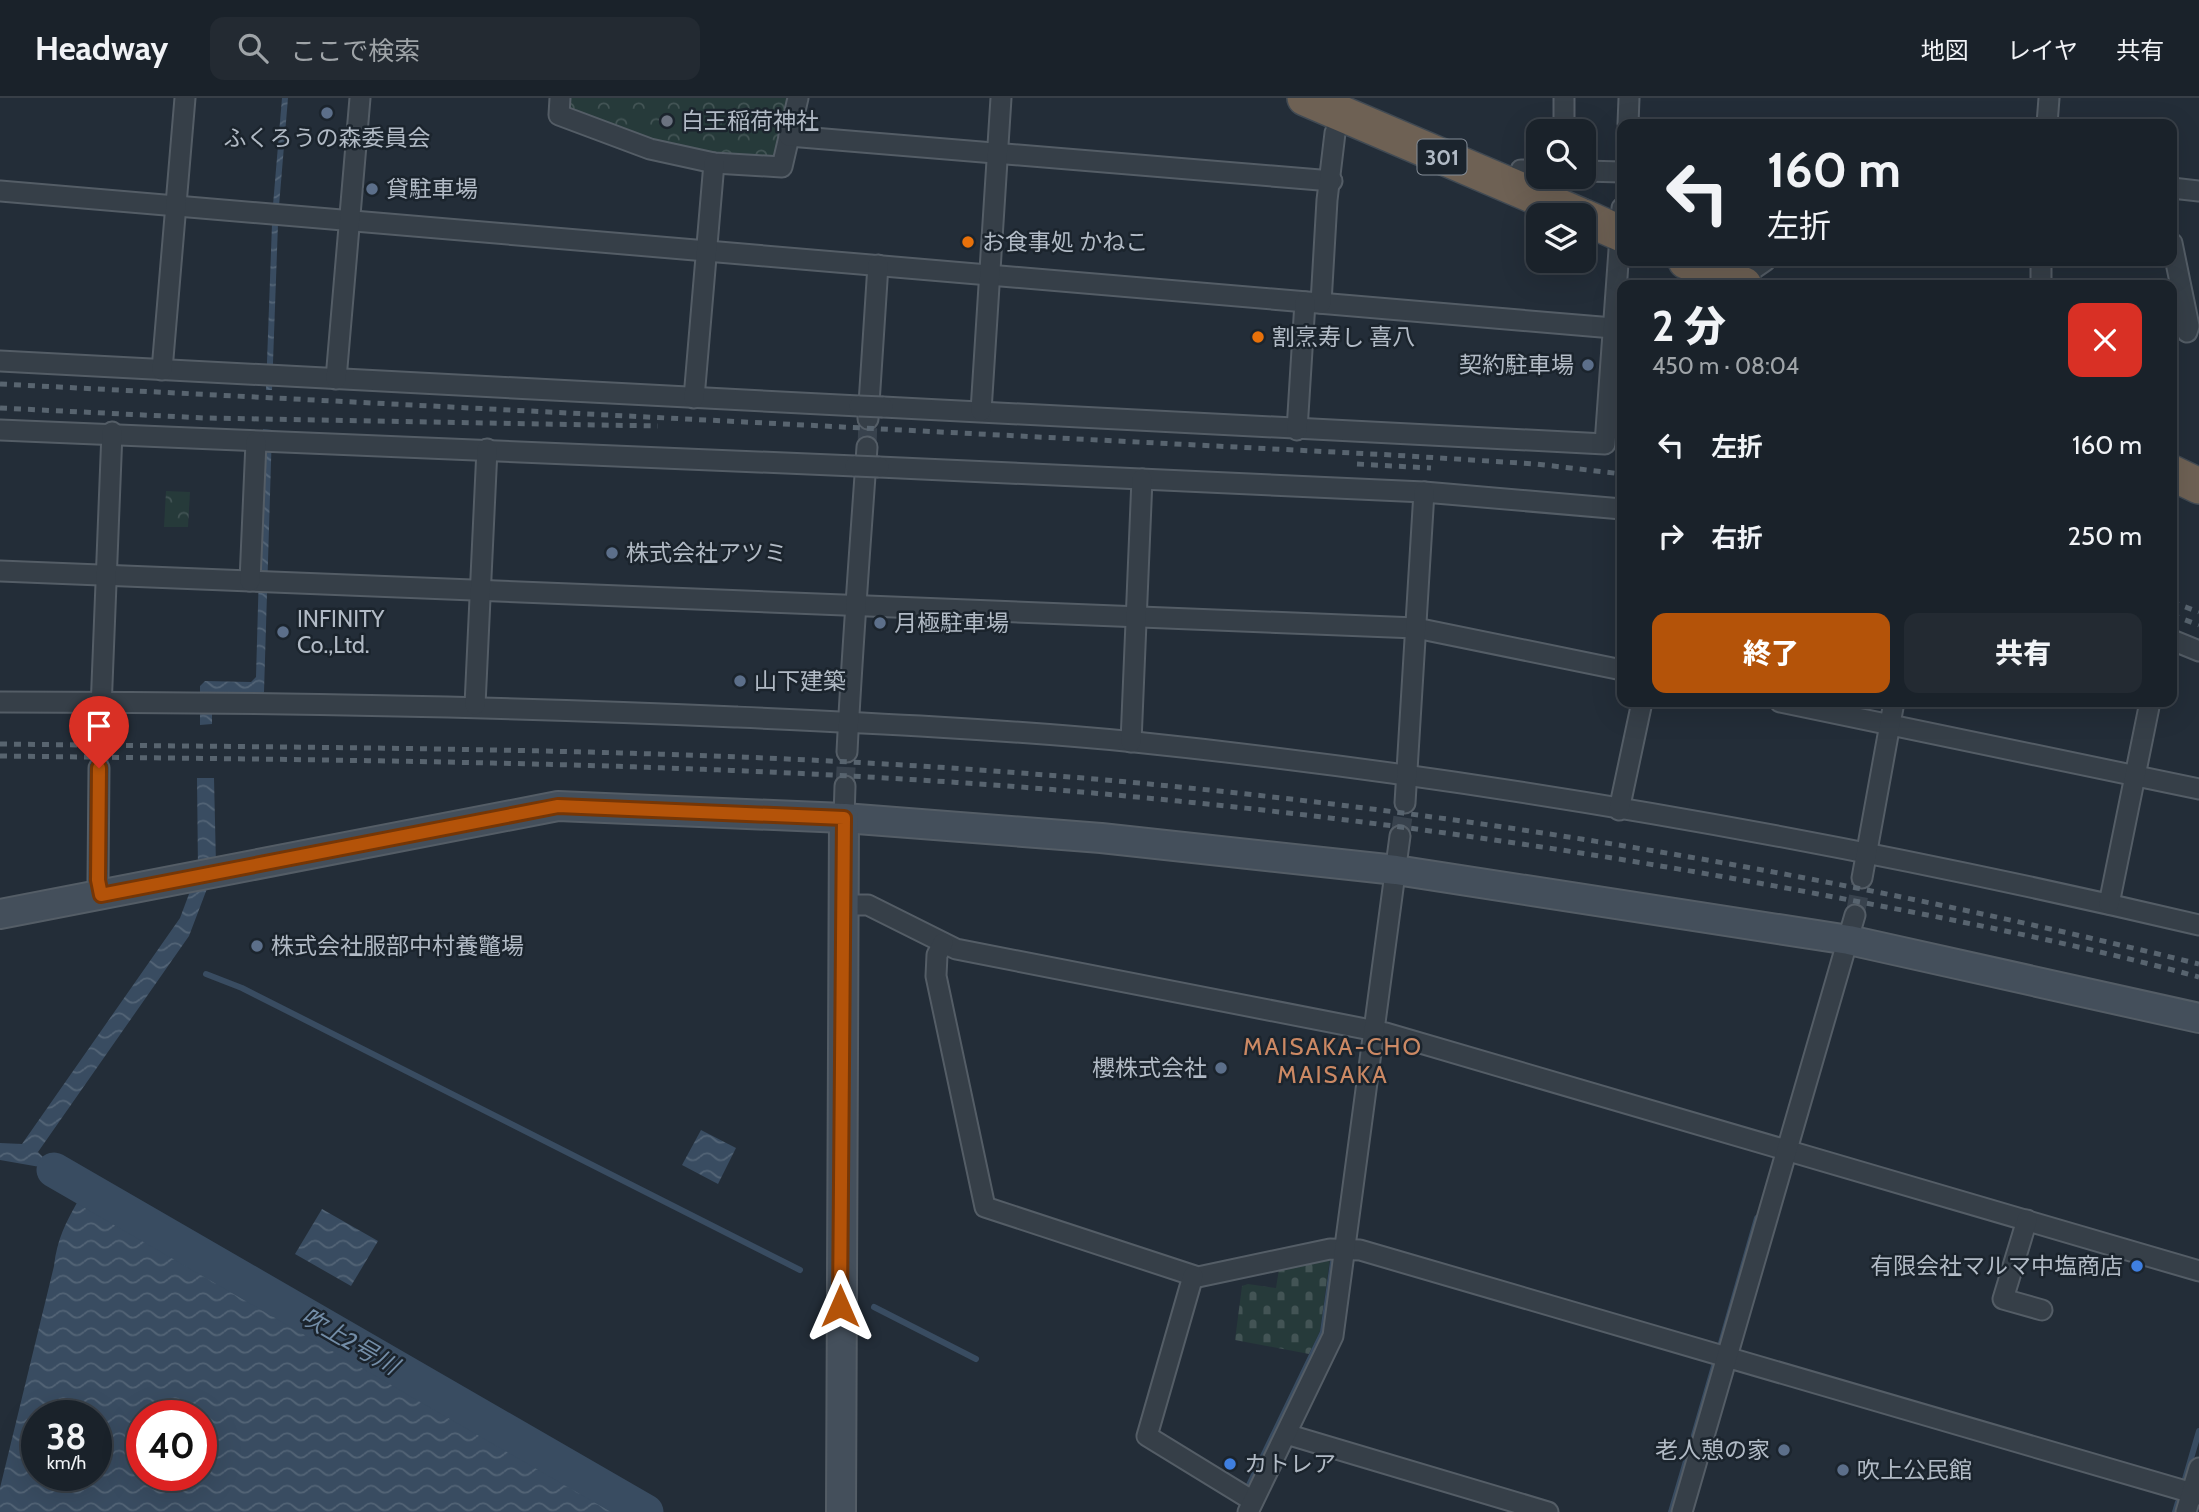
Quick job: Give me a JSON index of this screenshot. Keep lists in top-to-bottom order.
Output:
{
  "streets": {
    "highway": ["301"]
  },
  "districts": ["MAISAKA-CHO MAISAKA"],
  "water": ["吹上2号川"],
  "places": [
    "ふくろうの森委員会",
    "白王稲荷神社",
    "貸駐車場",
    "お食事処 かねこ",
    "割烹寿し 喜八",
    "契約駐車場",
    "株式会社アツミ",
    "月極駐車場",
    "INFINITY Co.,Ltd.",
    "山下建築",
    "株式会社服部中村養鼈場",
    "櫻株式会社",
    "有限会社マルマ中塩商店",
    "老人憩の家",
    "カトレア",
    "吹上公民館"
  ],
  "page": {
    "header": "Headway",
    "search": "ここで検索",
    "nav": ["地図", "レイヤ", "共有"],
    "turn": ["160 m", "左折"],
    "heading": ["2 分", "450 m · 08:04"],
    "list": [
      {
        "name": "左折",
        "value": "160 m"
      },
      {
        "name": "右折",
        "value": "250 m"
      }
    ],
    "buttons": ["終了", "共有"],
    "speed": "38 km/h",
    "limit": "40"
  }
}
